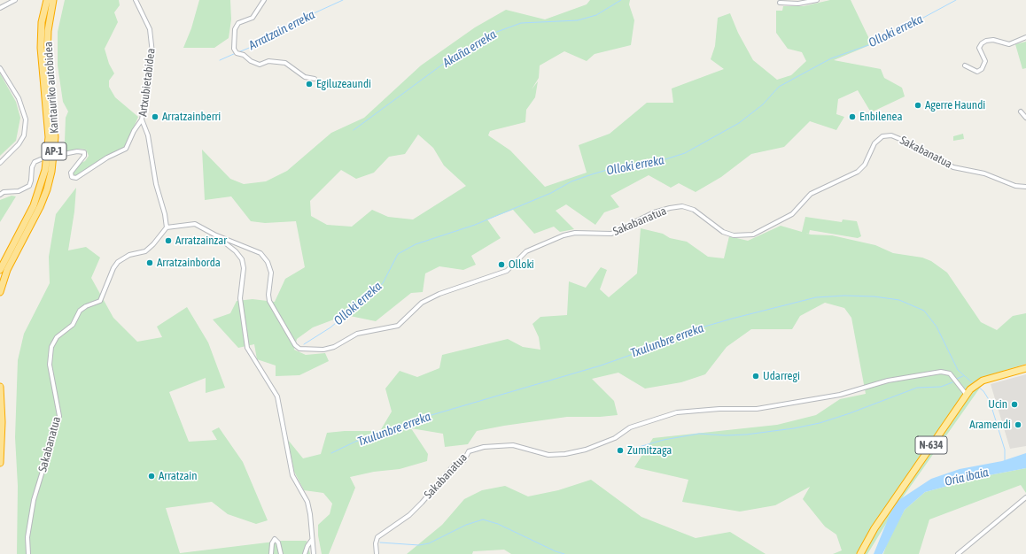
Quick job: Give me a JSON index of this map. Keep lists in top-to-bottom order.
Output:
{
  "streets": {
    "highway": ["Kantauriko autobidea", "AP-1", "N-634"],
    "street": ["Artxubietabidea", "Sakabanatua"]
  },
  "crossings": [
    ["Artxubietabidea", "Sakabanatua"],
    ["Sakabanatua", "N-634"]
  ],
  "water": [
    "Arratzain erreka",
    "Olloki erreka",
    "Akaña erreka",
    "Txulunbre erreka",
    "Oria ibaia"
  ],
  "places": [
    "Egiluzeaundi",
    "Agerre Haundi",
    "Arratzainberri",
    "Enbilenea",
    "Arratzainzar",
    "Arratzainborda",
    "Olloki",
    "Udarregi",
    "Ucin",
    "Aramendi",
    "Zumitzaga",
    "Arratzain"
  ]
}
